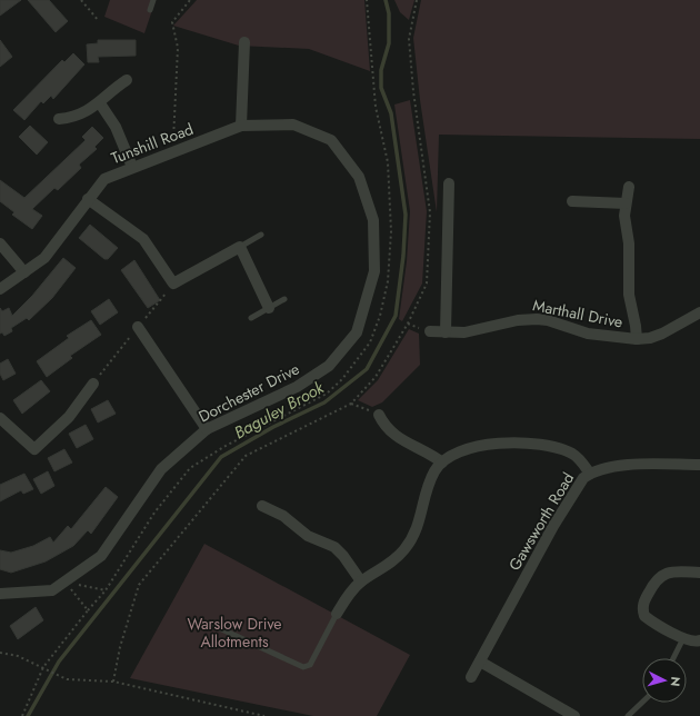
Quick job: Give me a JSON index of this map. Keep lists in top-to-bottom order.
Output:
{
  "streets": {
    "street": [
      "Tunshill Road",
      "Marthall Drive",
      "Dorchester Drive",
      "Gawsworth Road"
    ]
  },
  "crossings": [
    ["Tunshill Road", "Dorchester Drive"]
  ],
  "water": ["Baguley Brook"],
  "parks": ["Warslow Drive Allotments"],
  "north": "right"
}
